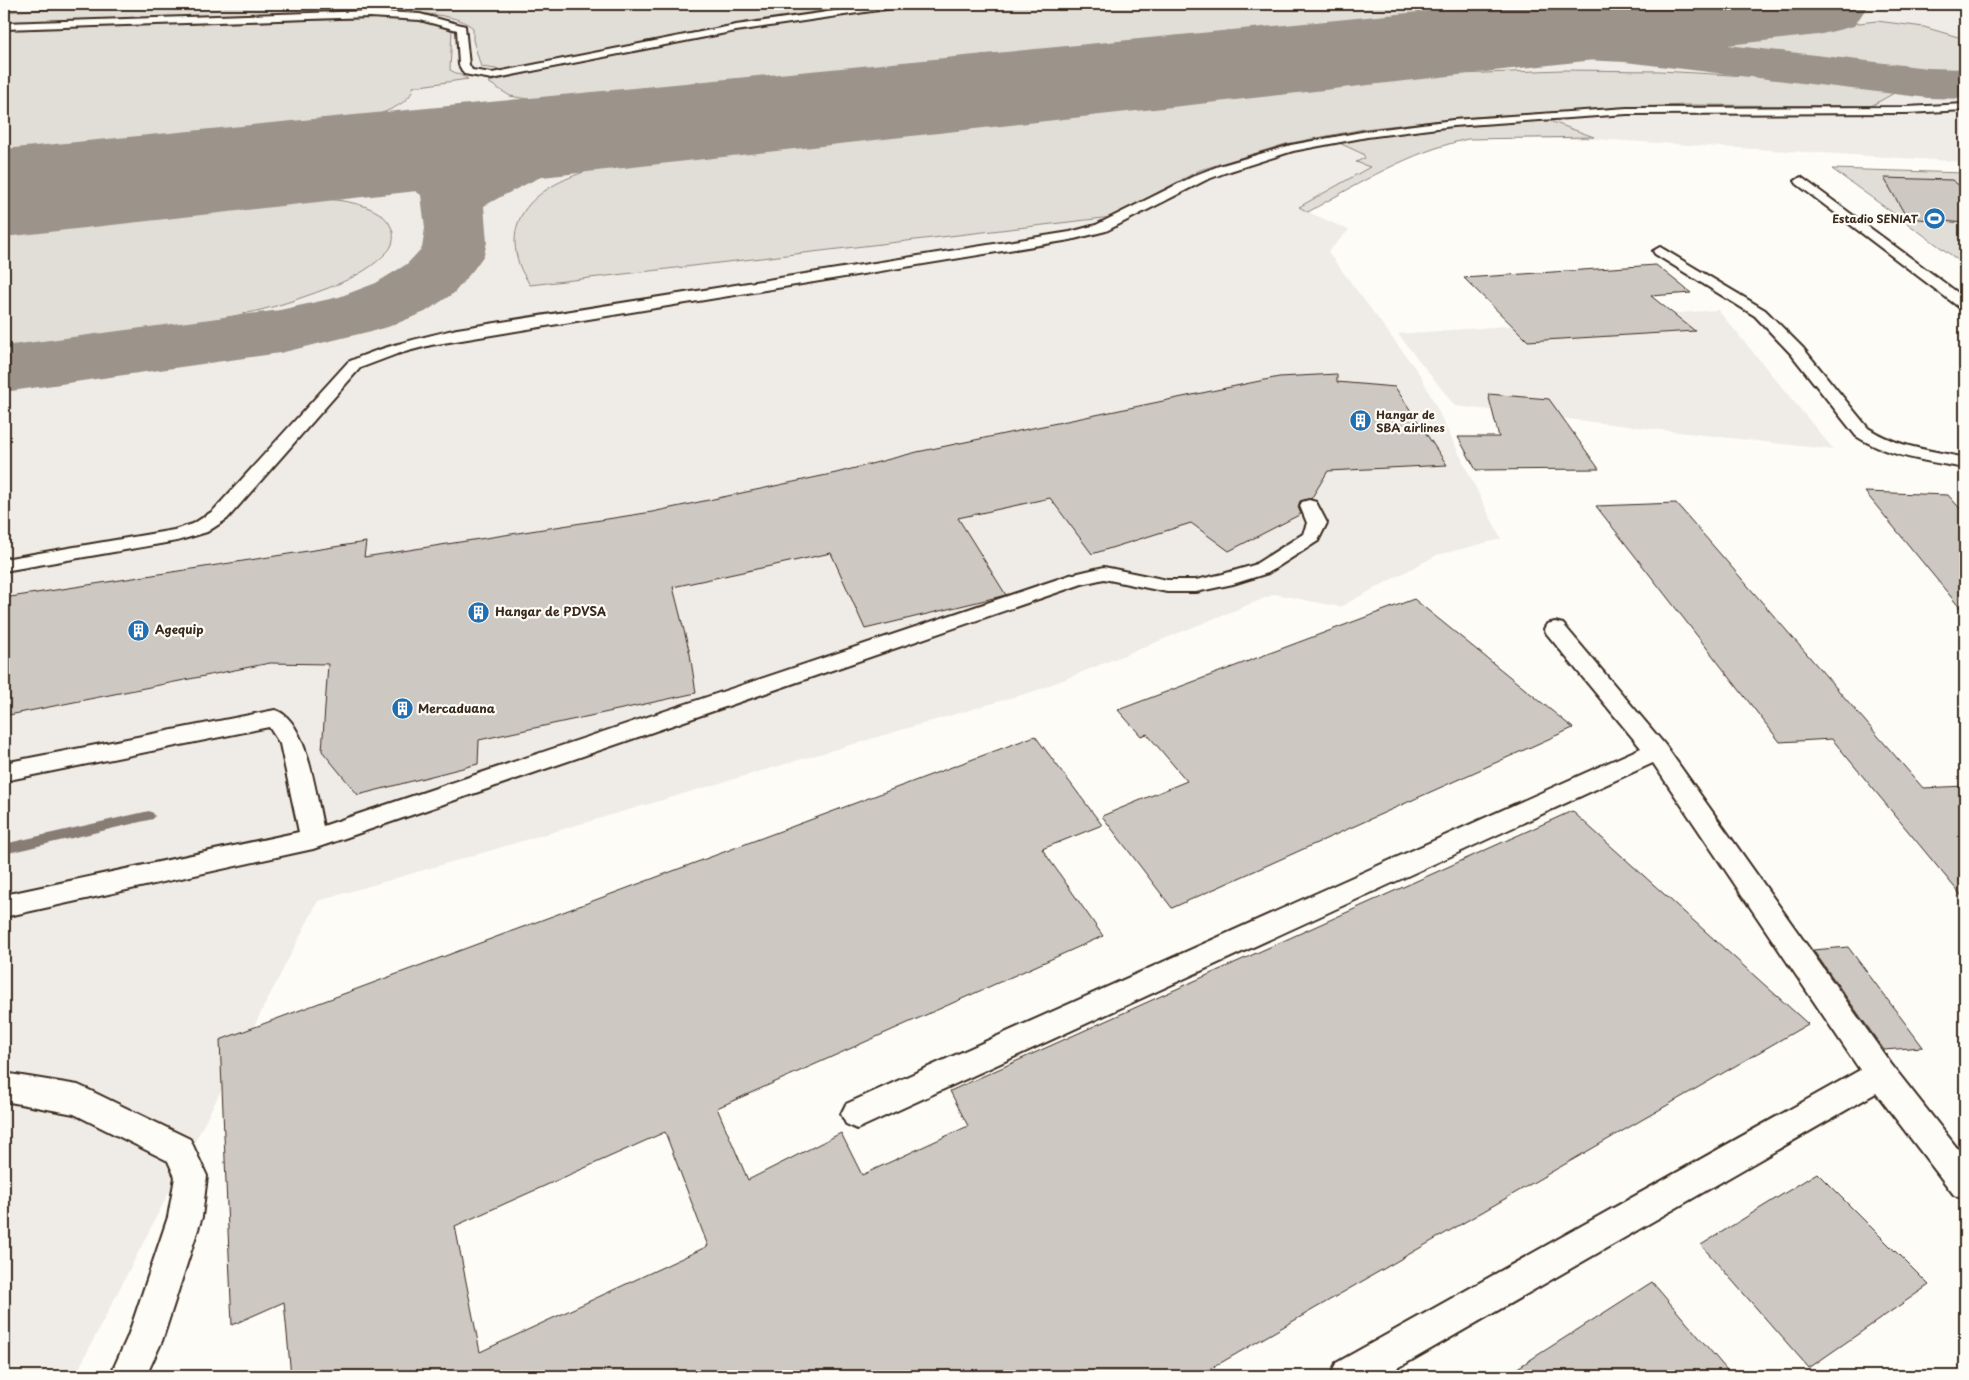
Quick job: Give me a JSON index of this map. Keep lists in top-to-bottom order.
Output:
{
  "places": {
    "sports": ["Estadio SENIAT"],
    "building": [
      "Hangar de SBA airlines",
      "Hangar de PDVSA",
      "Agequip",
      "Mercaduana"
    ]
  }
}
